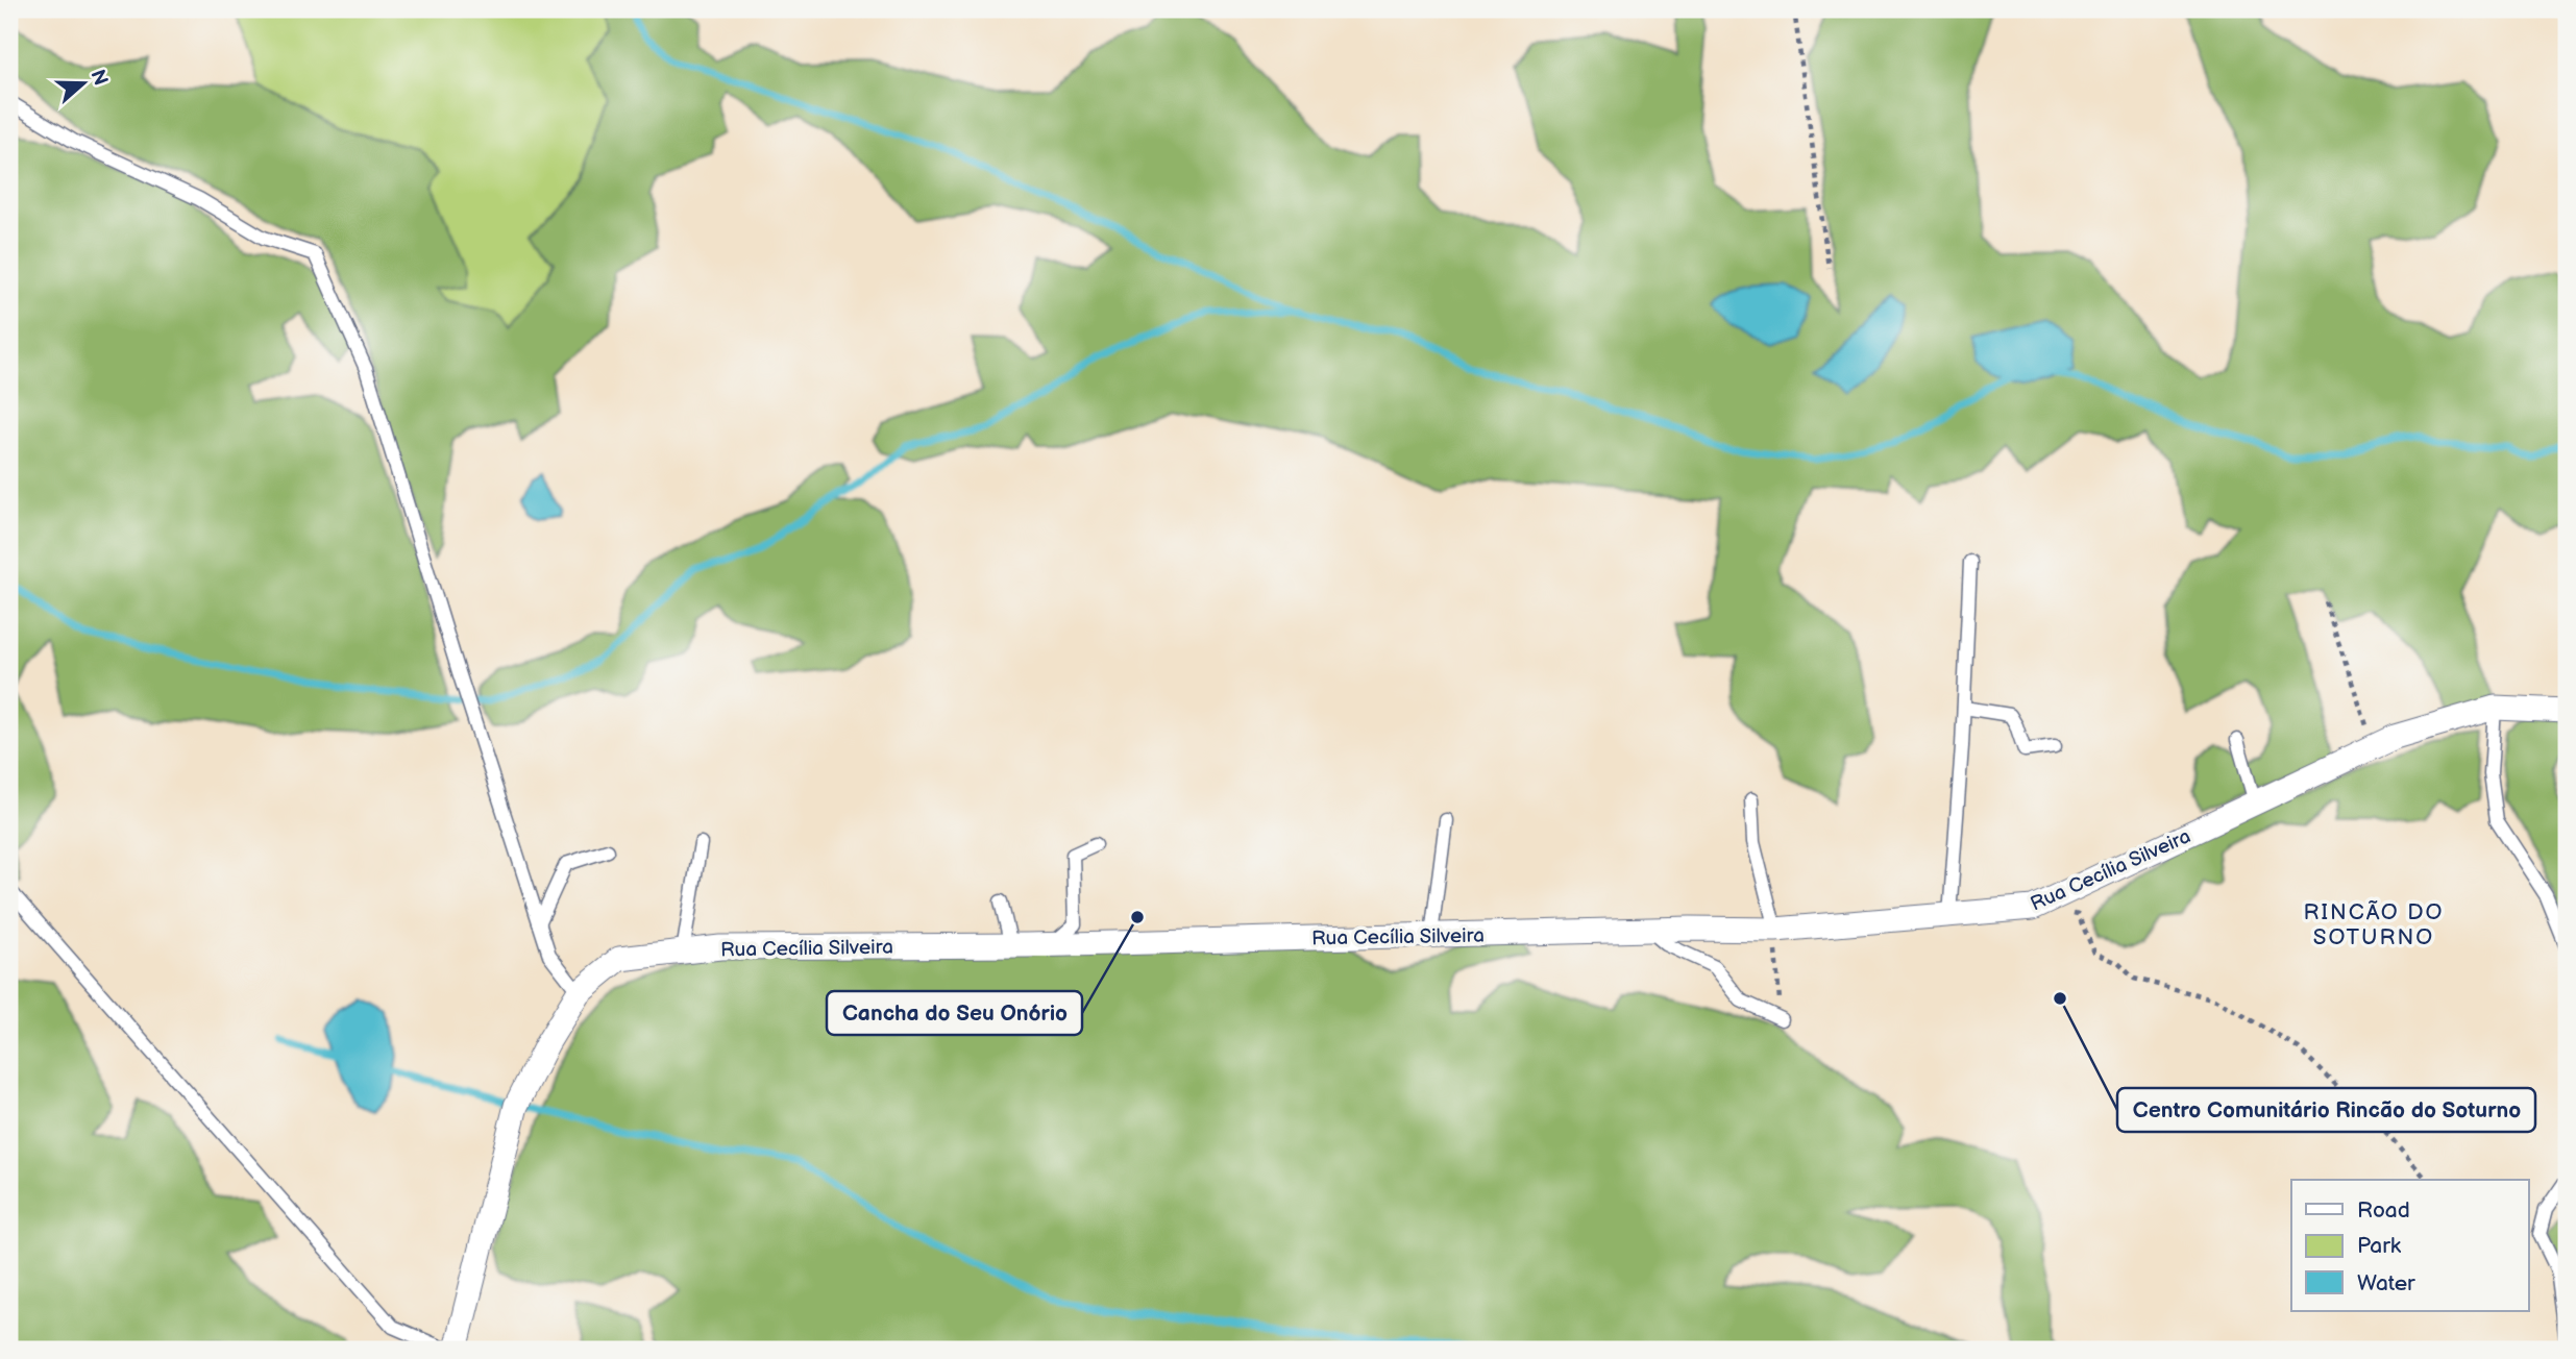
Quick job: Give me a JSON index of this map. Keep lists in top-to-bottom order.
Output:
{
  "streets": {
    "street": ["Rua Cecília Silveira"]
  },
  "districts": ["RINCÃO DO SOTURNO"],
  "places": ["Cancha do Seu Onório", "Centro Comunitário Rincão do Soturno"],
  "legend": ["Road", "Park", "Water"],
  "north": "right"
}
